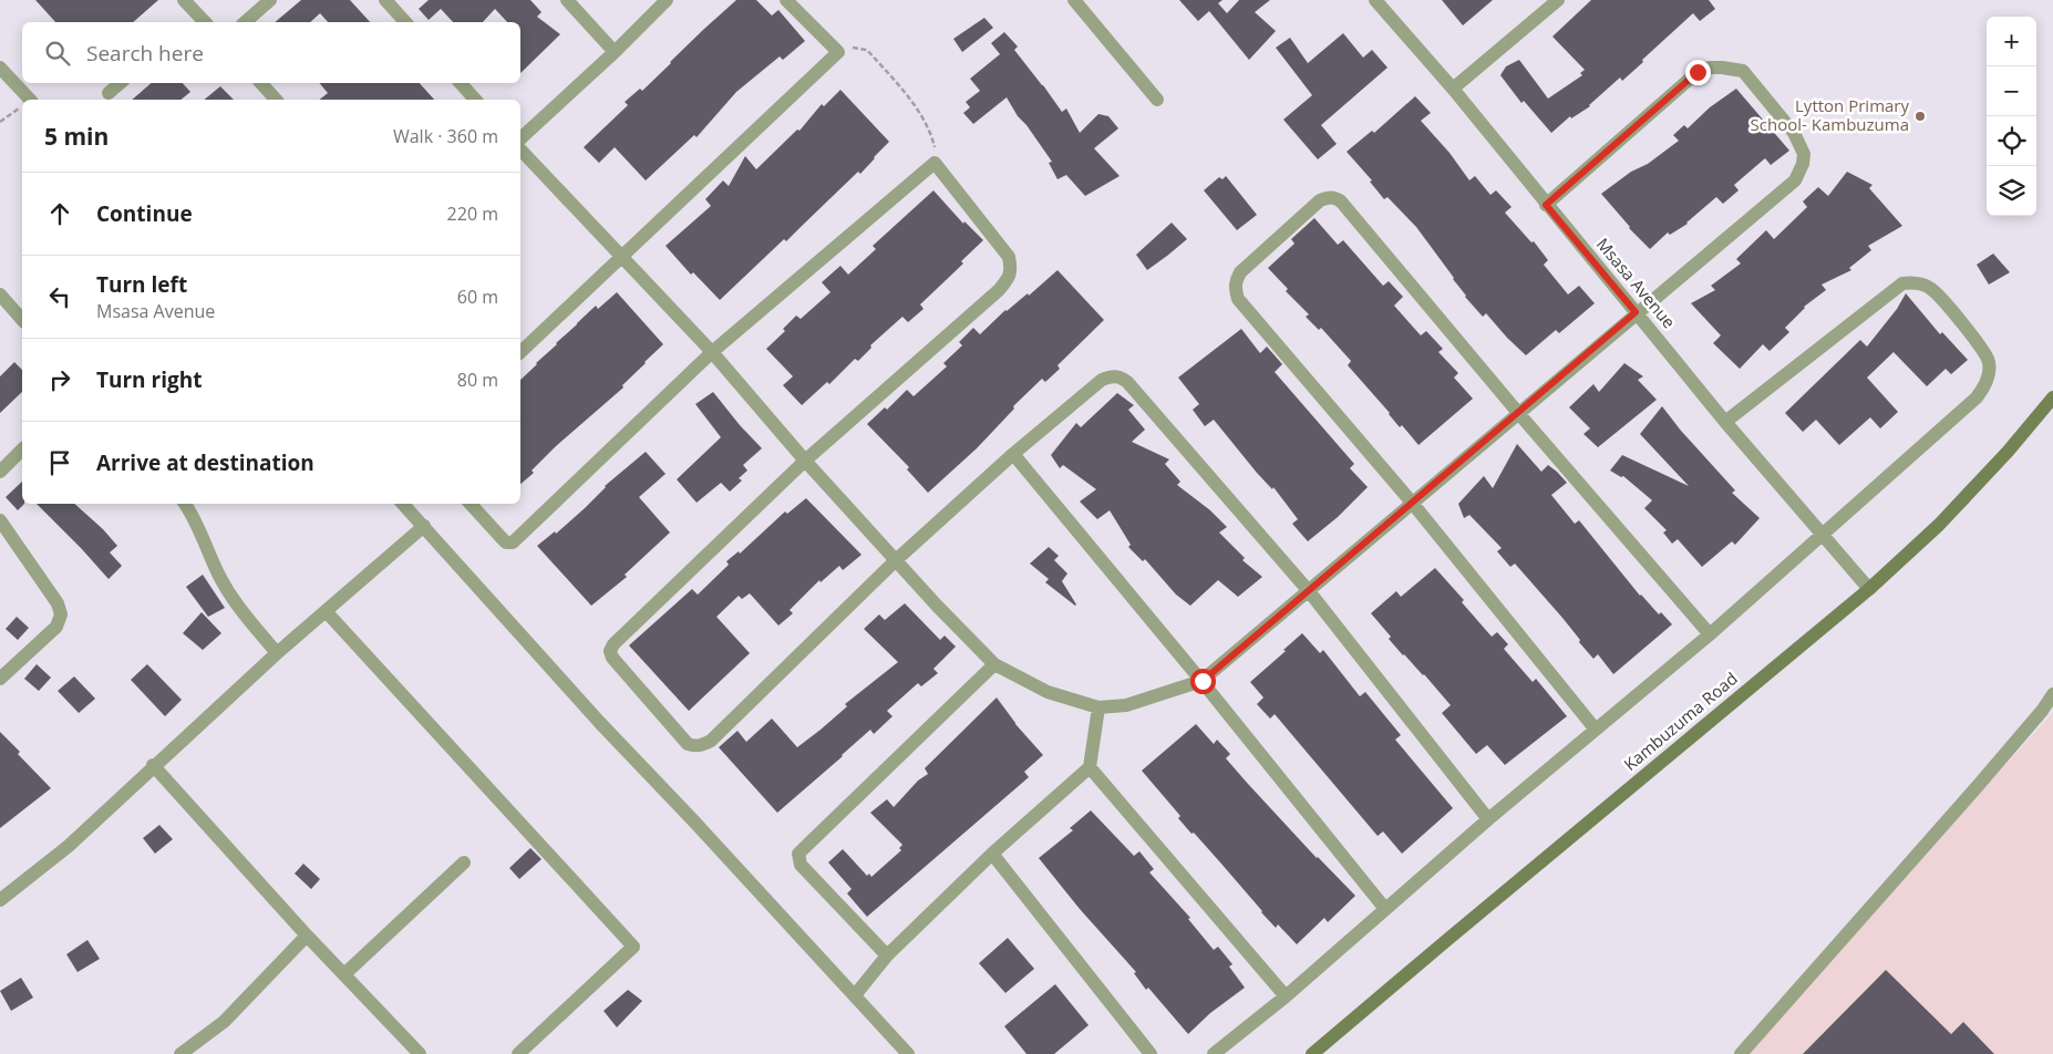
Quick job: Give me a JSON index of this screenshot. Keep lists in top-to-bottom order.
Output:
{
  "streets": {
    "main road": ["Kambuzuma Road"],
    "street": ["Msasa Avenue"]
  },
  "crossings": [
    ["Msasa Avenue", "Kambuzuma Road"]
  ],
  "places": ["Lytton Primary School- Kambuzuma"],
  "page": {
    "map_buttons": ["+", "−"],
    "search": "Search here",
    "heading": ["5 min", "Walk · 360 m"],
    "list": [
      ["Continue", "220 m"],
      ["Turn left", "Msasa Avenue", "60 m"],
      ["Turn right", "80 m"],
      "Arrive at destination"
    ]
  }
}
